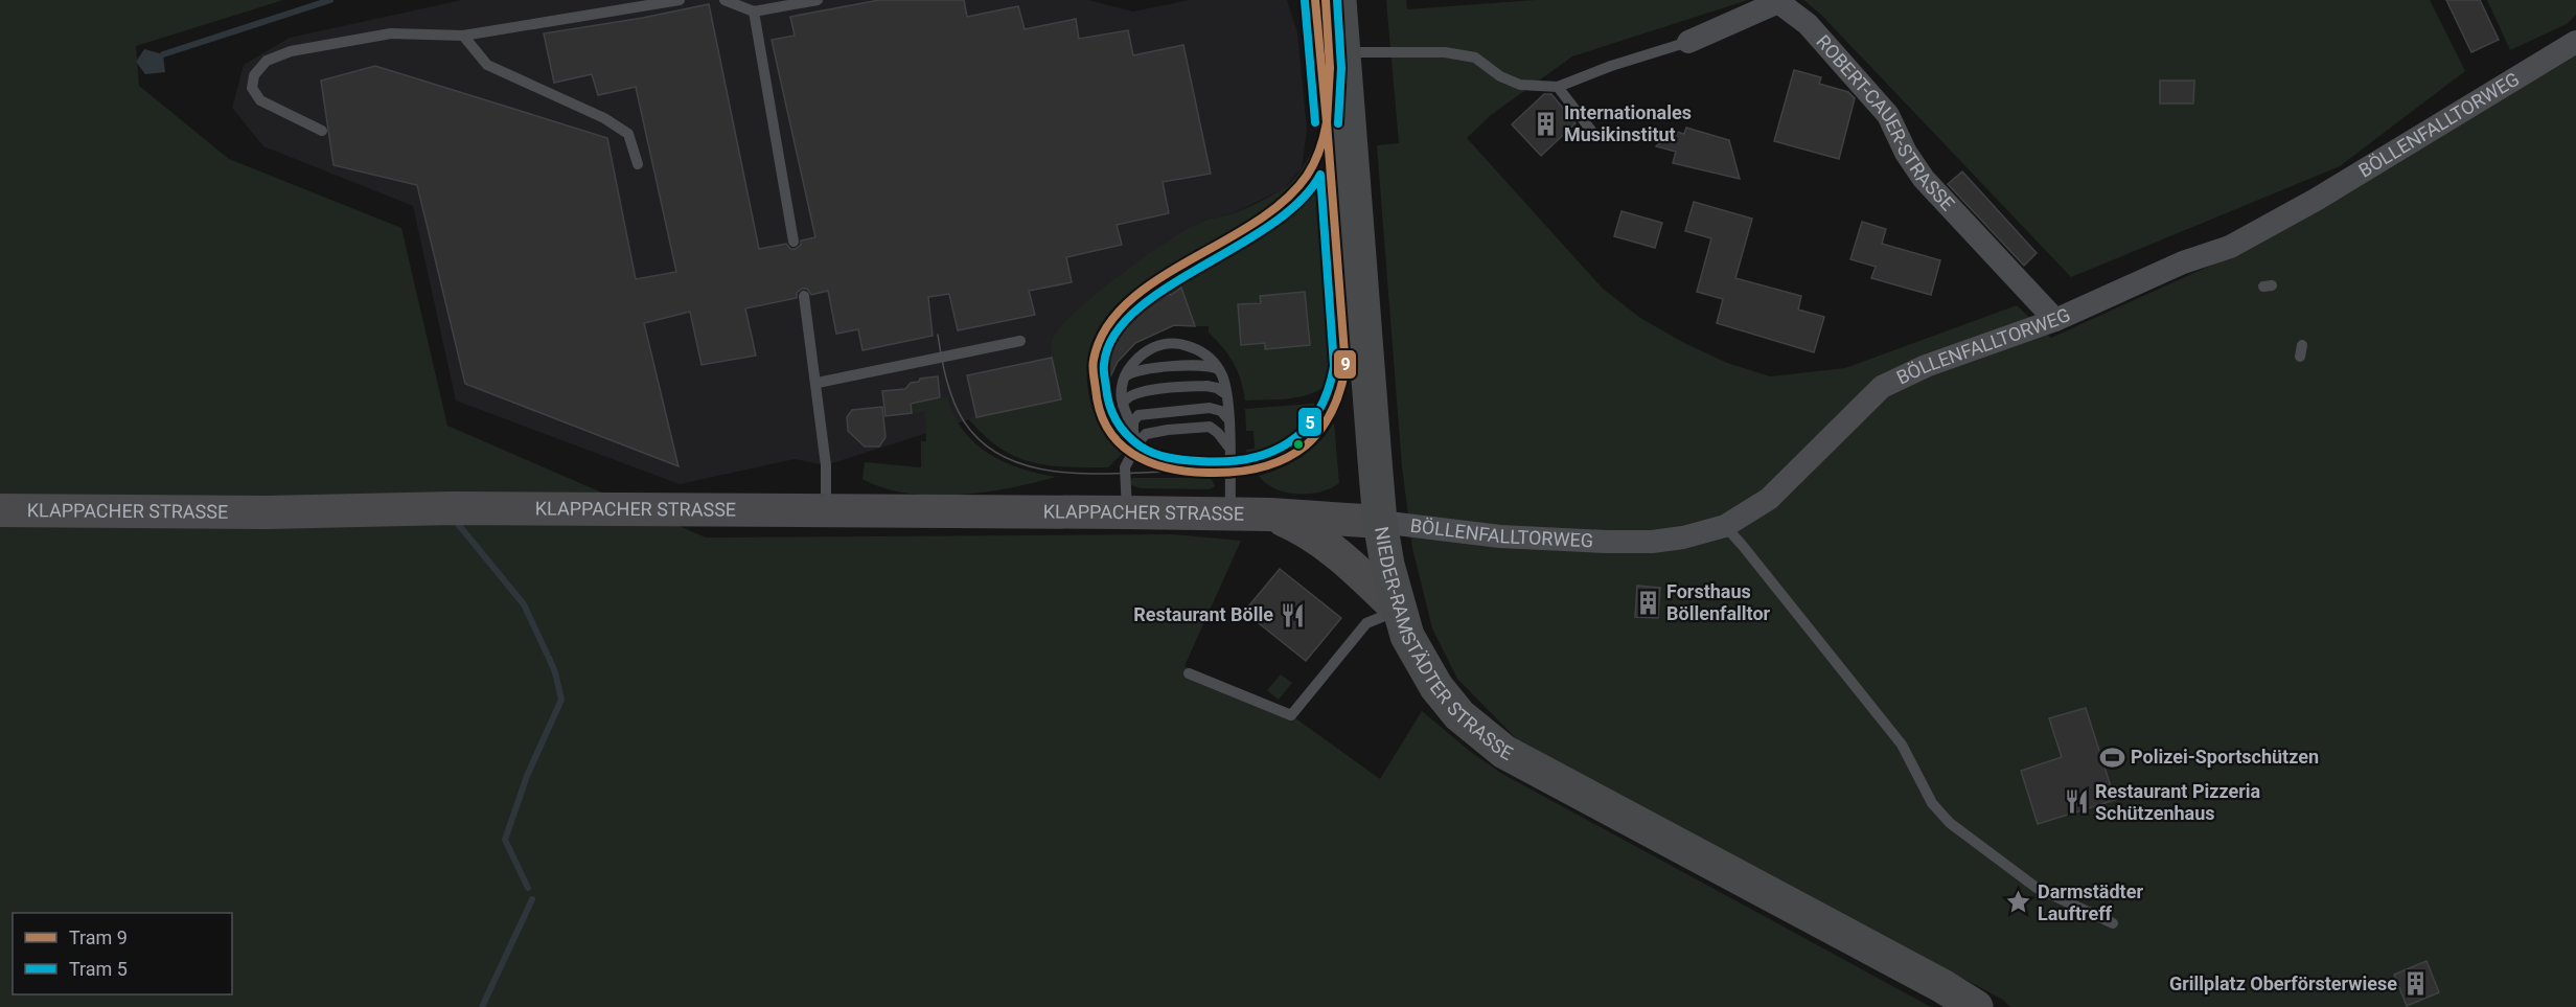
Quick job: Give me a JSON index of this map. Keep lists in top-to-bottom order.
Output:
{
  "streets": {
    "main road": ["KLAPPACHER STRASSE", "NIEDER-RAMSTÄDTER STRASSE"],
    "street": ["ROBERT-CAUER-STRASSE", "BÖLLENFALLTORWEG"]
  },
  "crossings": [
    ["ROBERT-CAUER-STRASSE", "BÖLLENFALLTORWEG"],
    ["BÖLLENFALLTORWEG", "KLAPPACHER STRASSE"],
    ["BÖLLENFALLTORWEG", "NIEDER-RAMSTÄDTER STRASSE"],
    ["KLAPPACHER STRASSE", "NIEDER-RAMSTÄDTER STRASSE"]
  ],
  "places": {
    "building": ["Internationales Musikinstitut", "Forsthaus Böllenfalltor", "Grillplatz Oberförsterwiese"],
    "restaurant": ["Restaurant Bölle", "Restaurant Pizzeria Schützenhaus"],
    "sports": ["Polizei-Sportschützen"],
    "place": ["Darmstädter Lauftreff"]
  },
  "lines": ["tram line 9", "tram line 5"],
  "legend": ["Tram 9", "Tram 5"]
}
